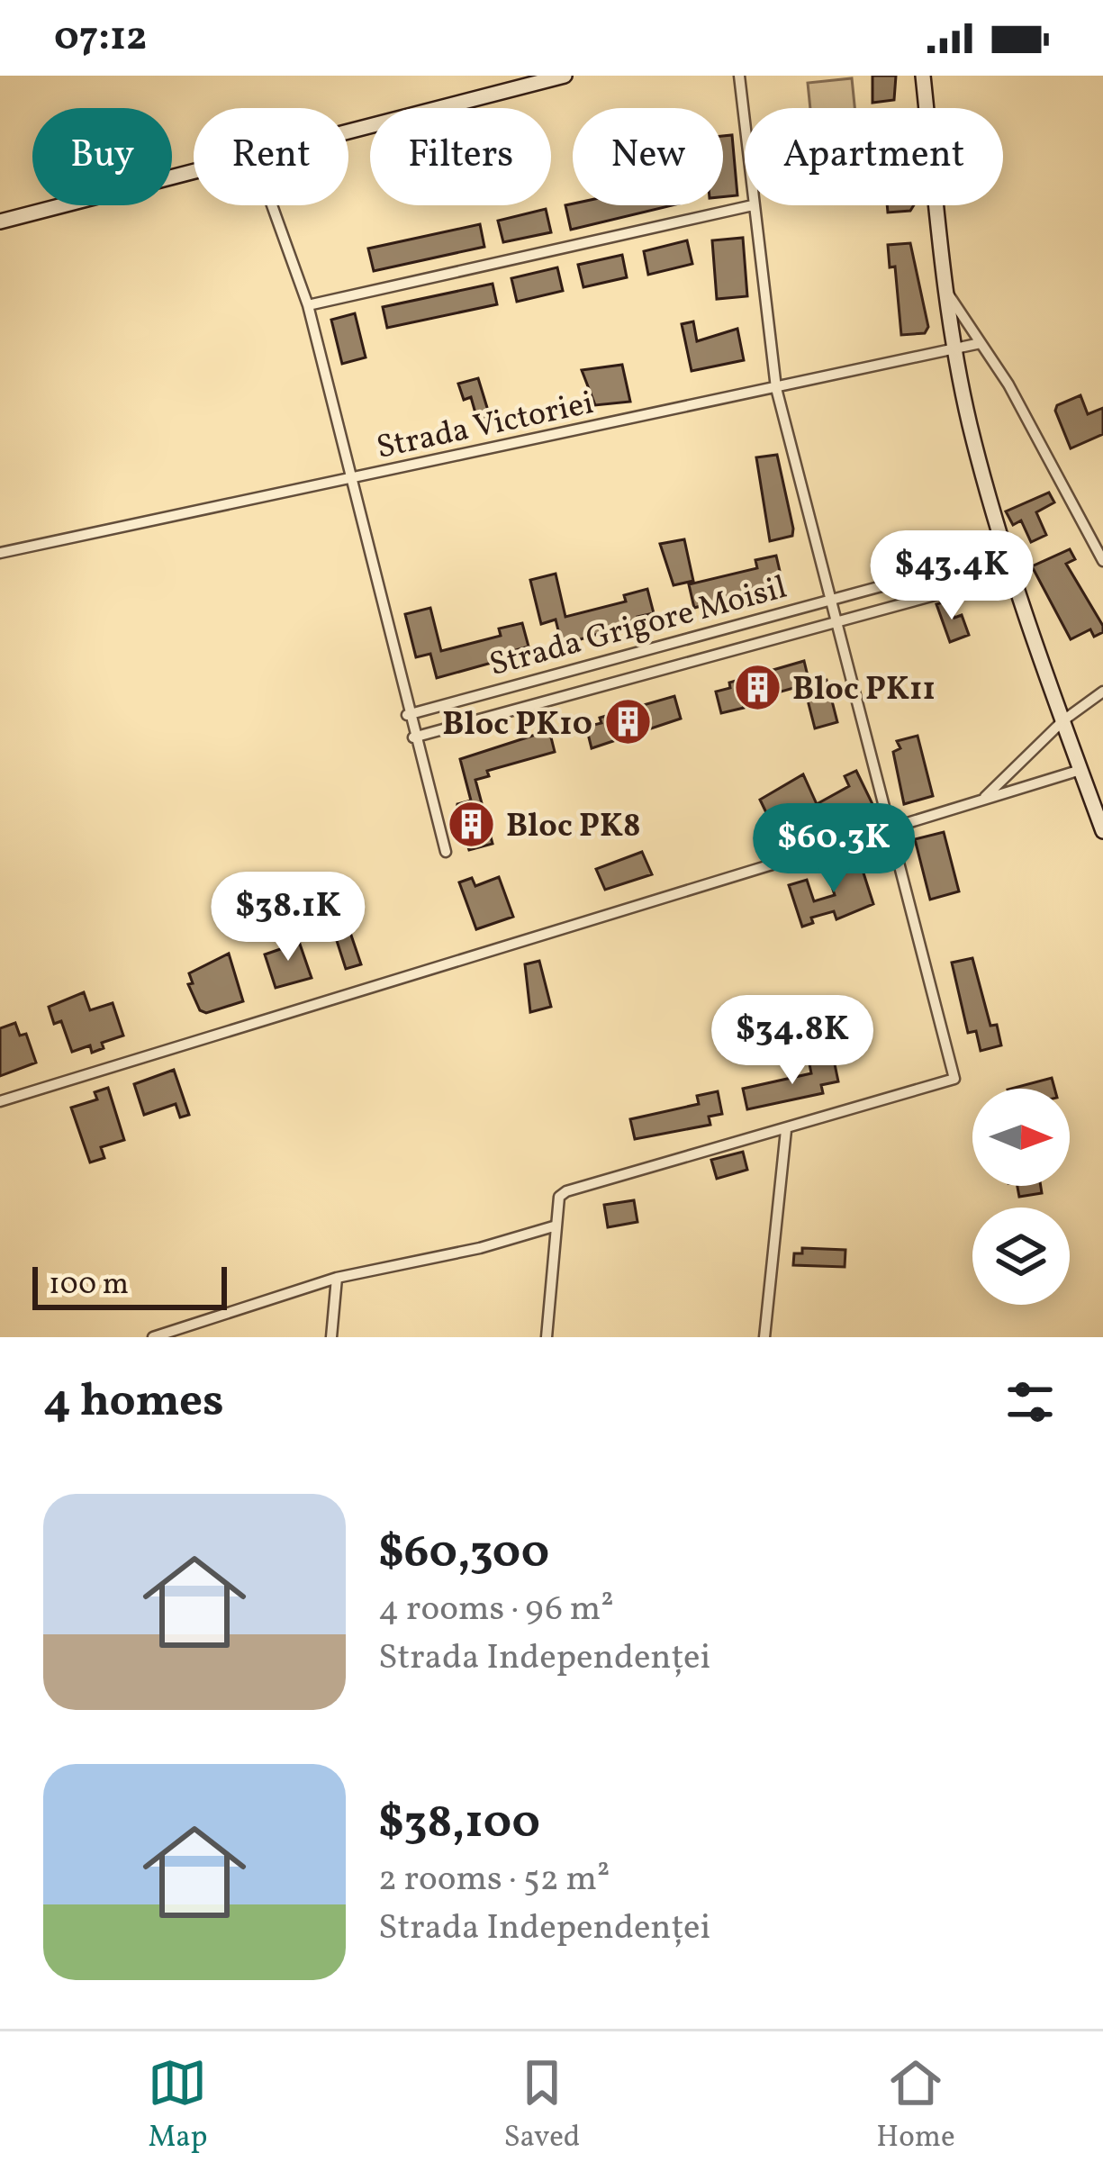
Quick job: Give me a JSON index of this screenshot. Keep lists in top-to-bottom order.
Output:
{
  "streets": {
    "street": ["Strada Victoriei", "Strada Grigore Moisil"]
  },
  "places": {
    "building": ["Bloc PK11", "Bloc PK10", "Bloc PK8"]
  },
  "scale_bar": "100 m",
  "north": "right",
  "page": {
    "status": "07:12",
    "chip": [
      "Buy",
      "Rent",
      "Filters",
      "New",
      "Apartment"
    ],
    "price": [
      "$43.4K",
      "$60.3K",
      "$38.1K",
      "$34.8K"
    ],
    "scale": "100 m",
    "heading": "4 homes",
    "list": [
      {
        "name": "$60,300",
        "note": "4 rooms · 96 m² · Strada Independenței"
      },
      {
        "name": "$38,100",
        "note": "2 rooms · 52 m² · Strada Independenței"
      }
    ],
    "tabs": ["Map", "Saved", "Home"]
  }
}
